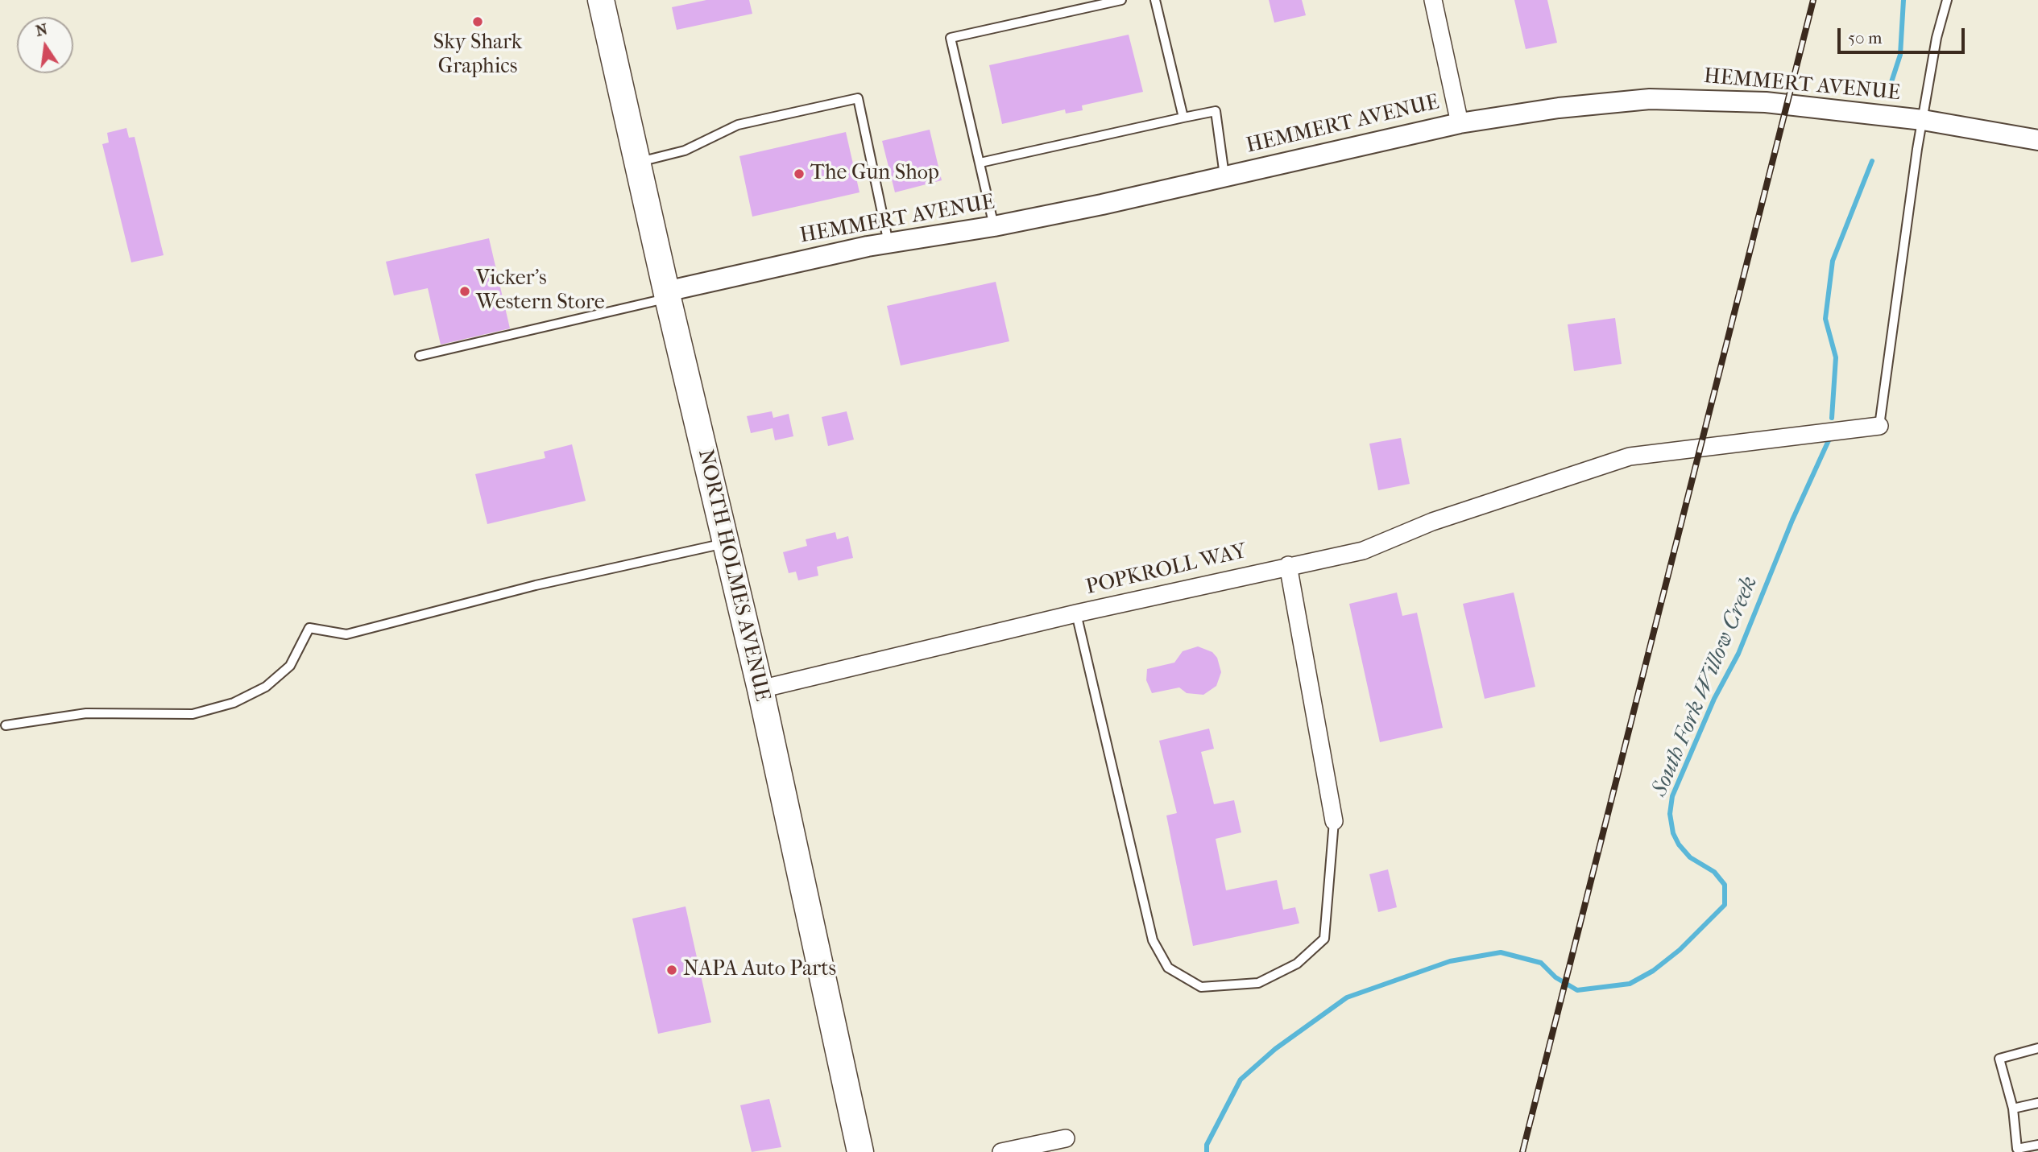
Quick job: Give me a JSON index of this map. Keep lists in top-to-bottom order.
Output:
{
  "streets": {
    "main road": ["NORTH HOLMES AVENUE"],
    "street": ["HEMMERT AVENUE", "POPKROLL WAY"]
  },
  "crossings": [
    ["HEMMERT AVENUE", "NORTH HOLMES AVENUE"],
    ["POPKROLL WAY", "NORTH HOLMES AVENUE"]
  ],
  "water": ["South Fork Willow Creek"],
  "places": [
    "Sky Shark Graphics",
    "The Gun Shop",
    "Vicker's Western Store",
    "NAPA Auto Parts"
  ],
  "scale_bar": "50 m",
  "north": "top"
}
